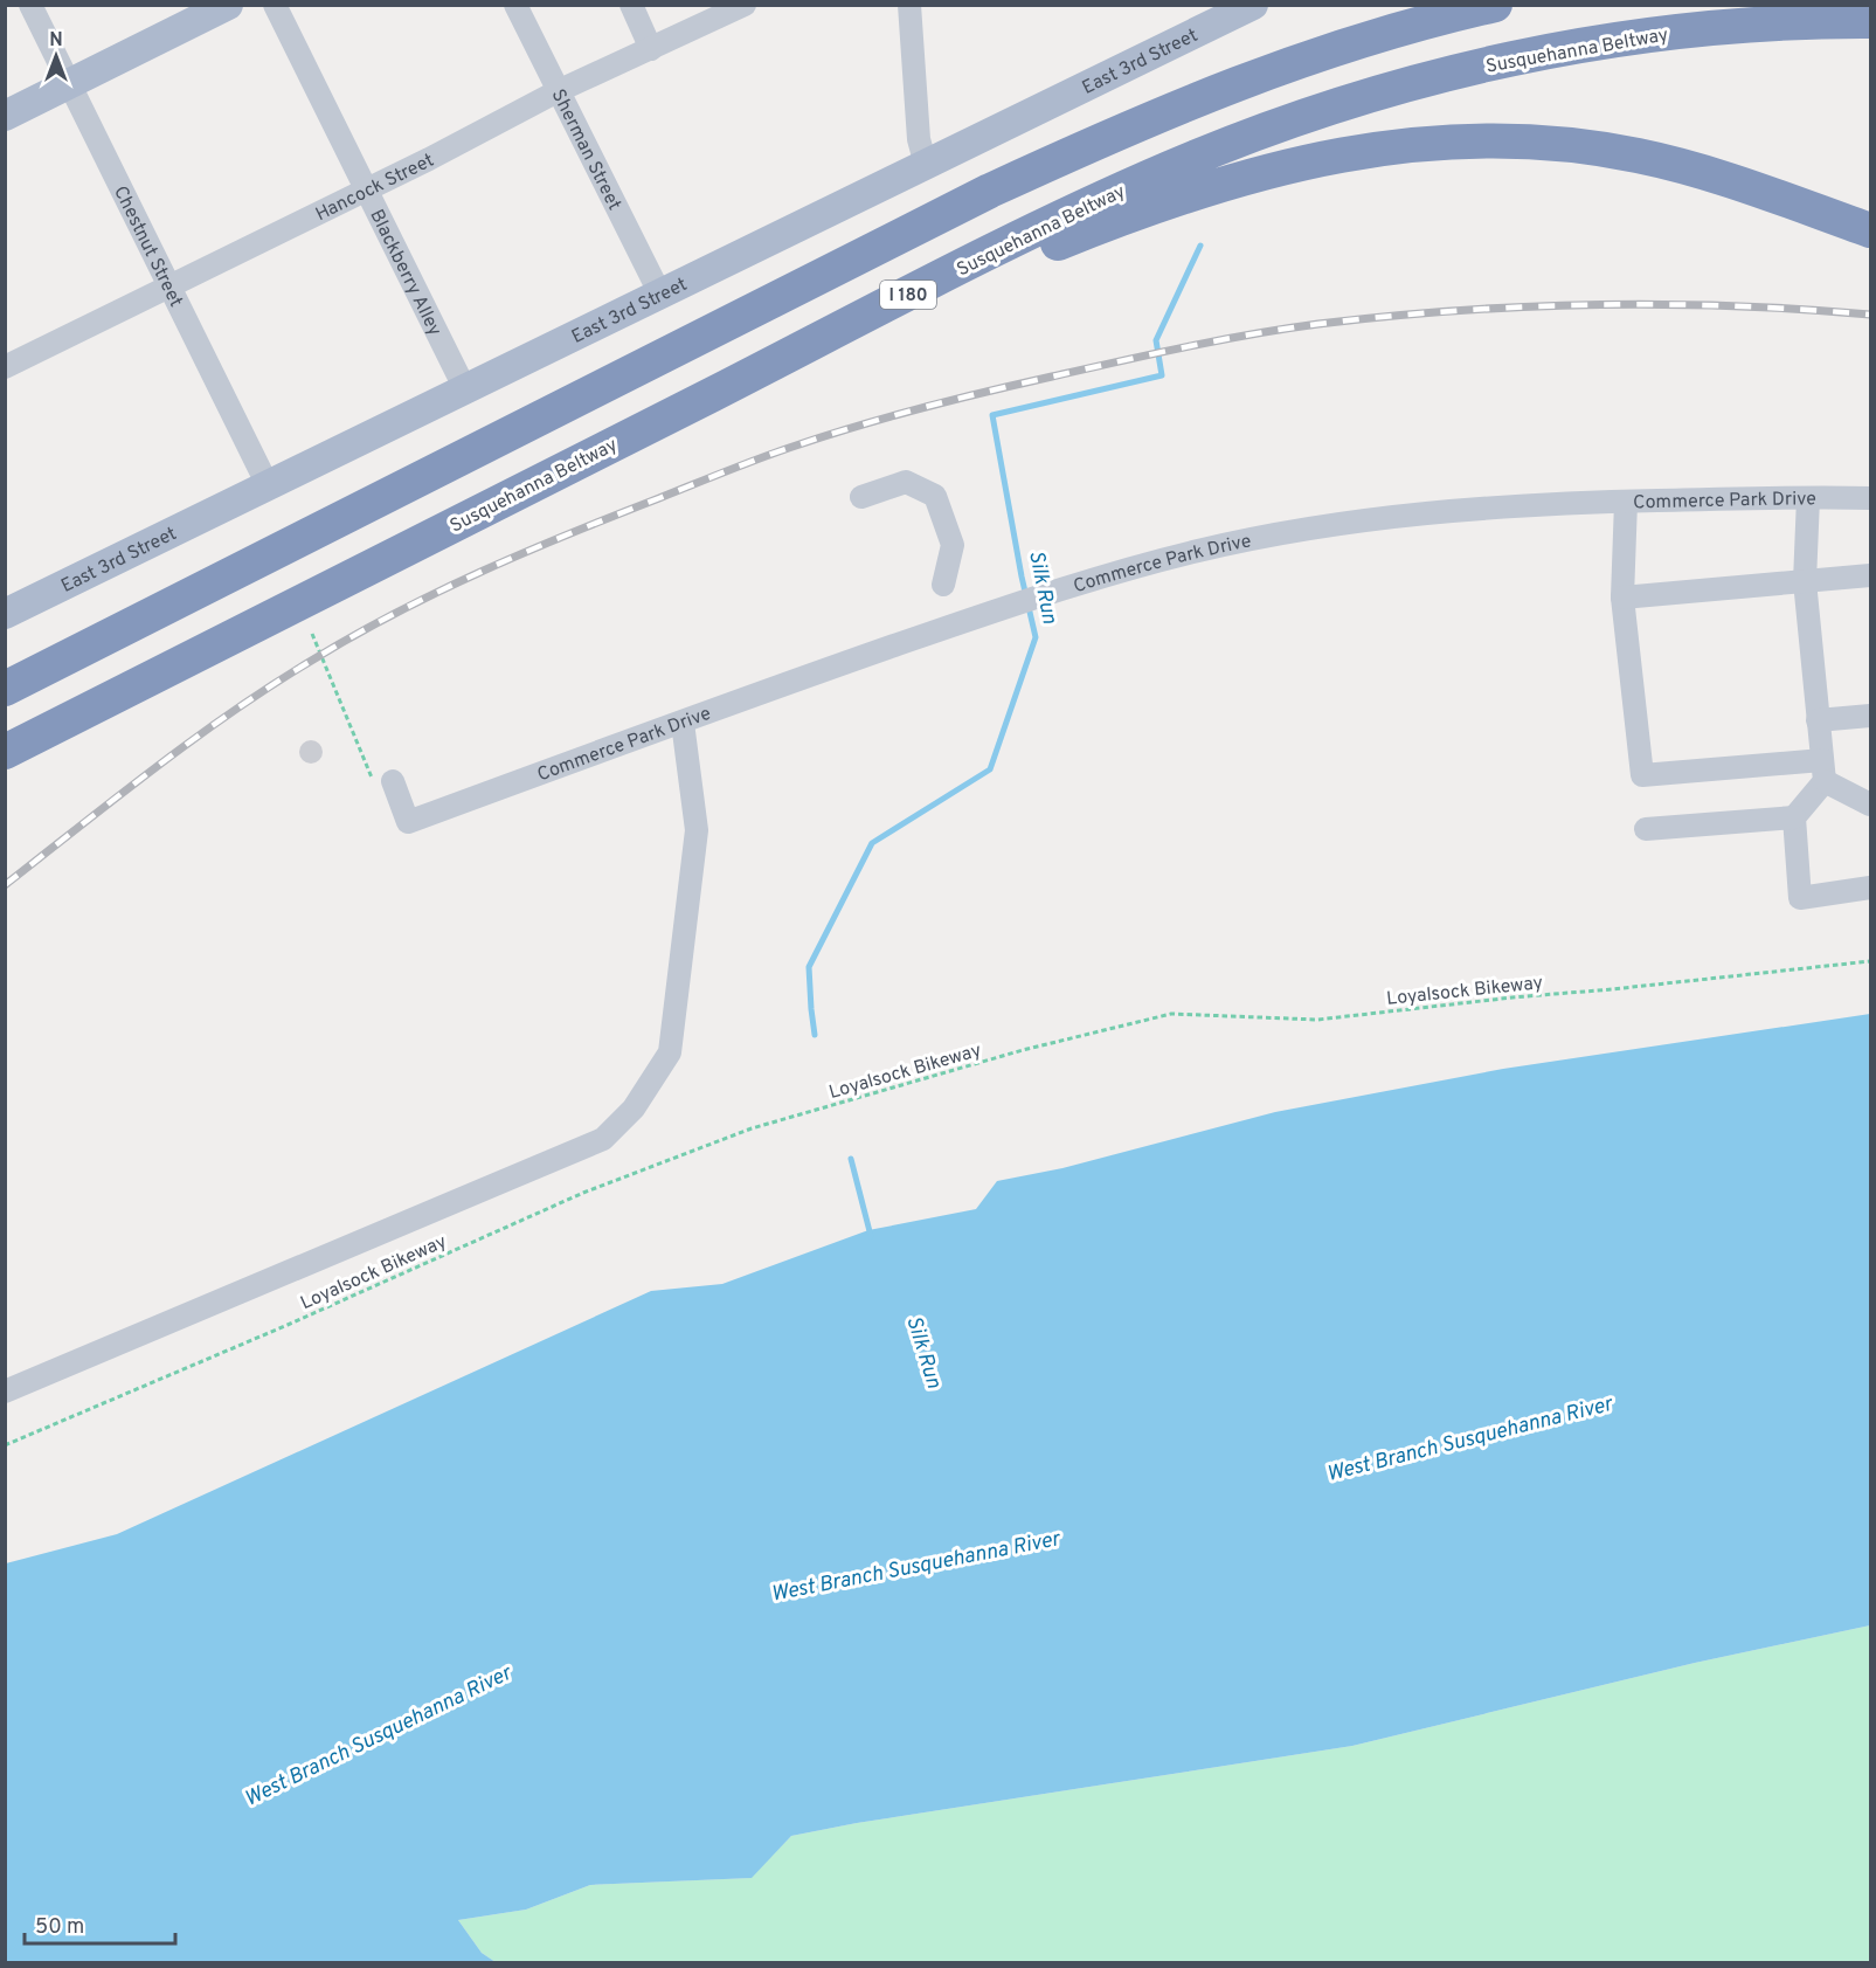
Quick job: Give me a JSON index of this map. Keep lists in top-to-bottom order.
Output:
{
  "streets": {
    "highway": ["Susquehanna Beltway", "I 180"],
    "main road": ["East 3rd Street"],
    "street": [
      "Sherman Street",
      "Hancock Street",
      "Chestnut Street",
      "Blackberry Alley",
      "Commerce Park Drive"
    ],
    "path": ["Loyalsock Bikeway"]
  },
  "crossings": [
    ["East 3rd Street", "Sherman Street"],
    ["East 3rd Street", "Chestnut Street"],
    ["East 3rd Street", "Blackberry Alley"],
    ["Sherman Street", "Hancock Street"],
    ["Hancock Street", "Chestnut Street"],
    ["Hancock Street", "Blackberry Alley"]
  ],
  "water": ["Silk Run", "West Branch Susquehanna River"],
  "scale_bar": "50 m",
  "north": "top"
}
